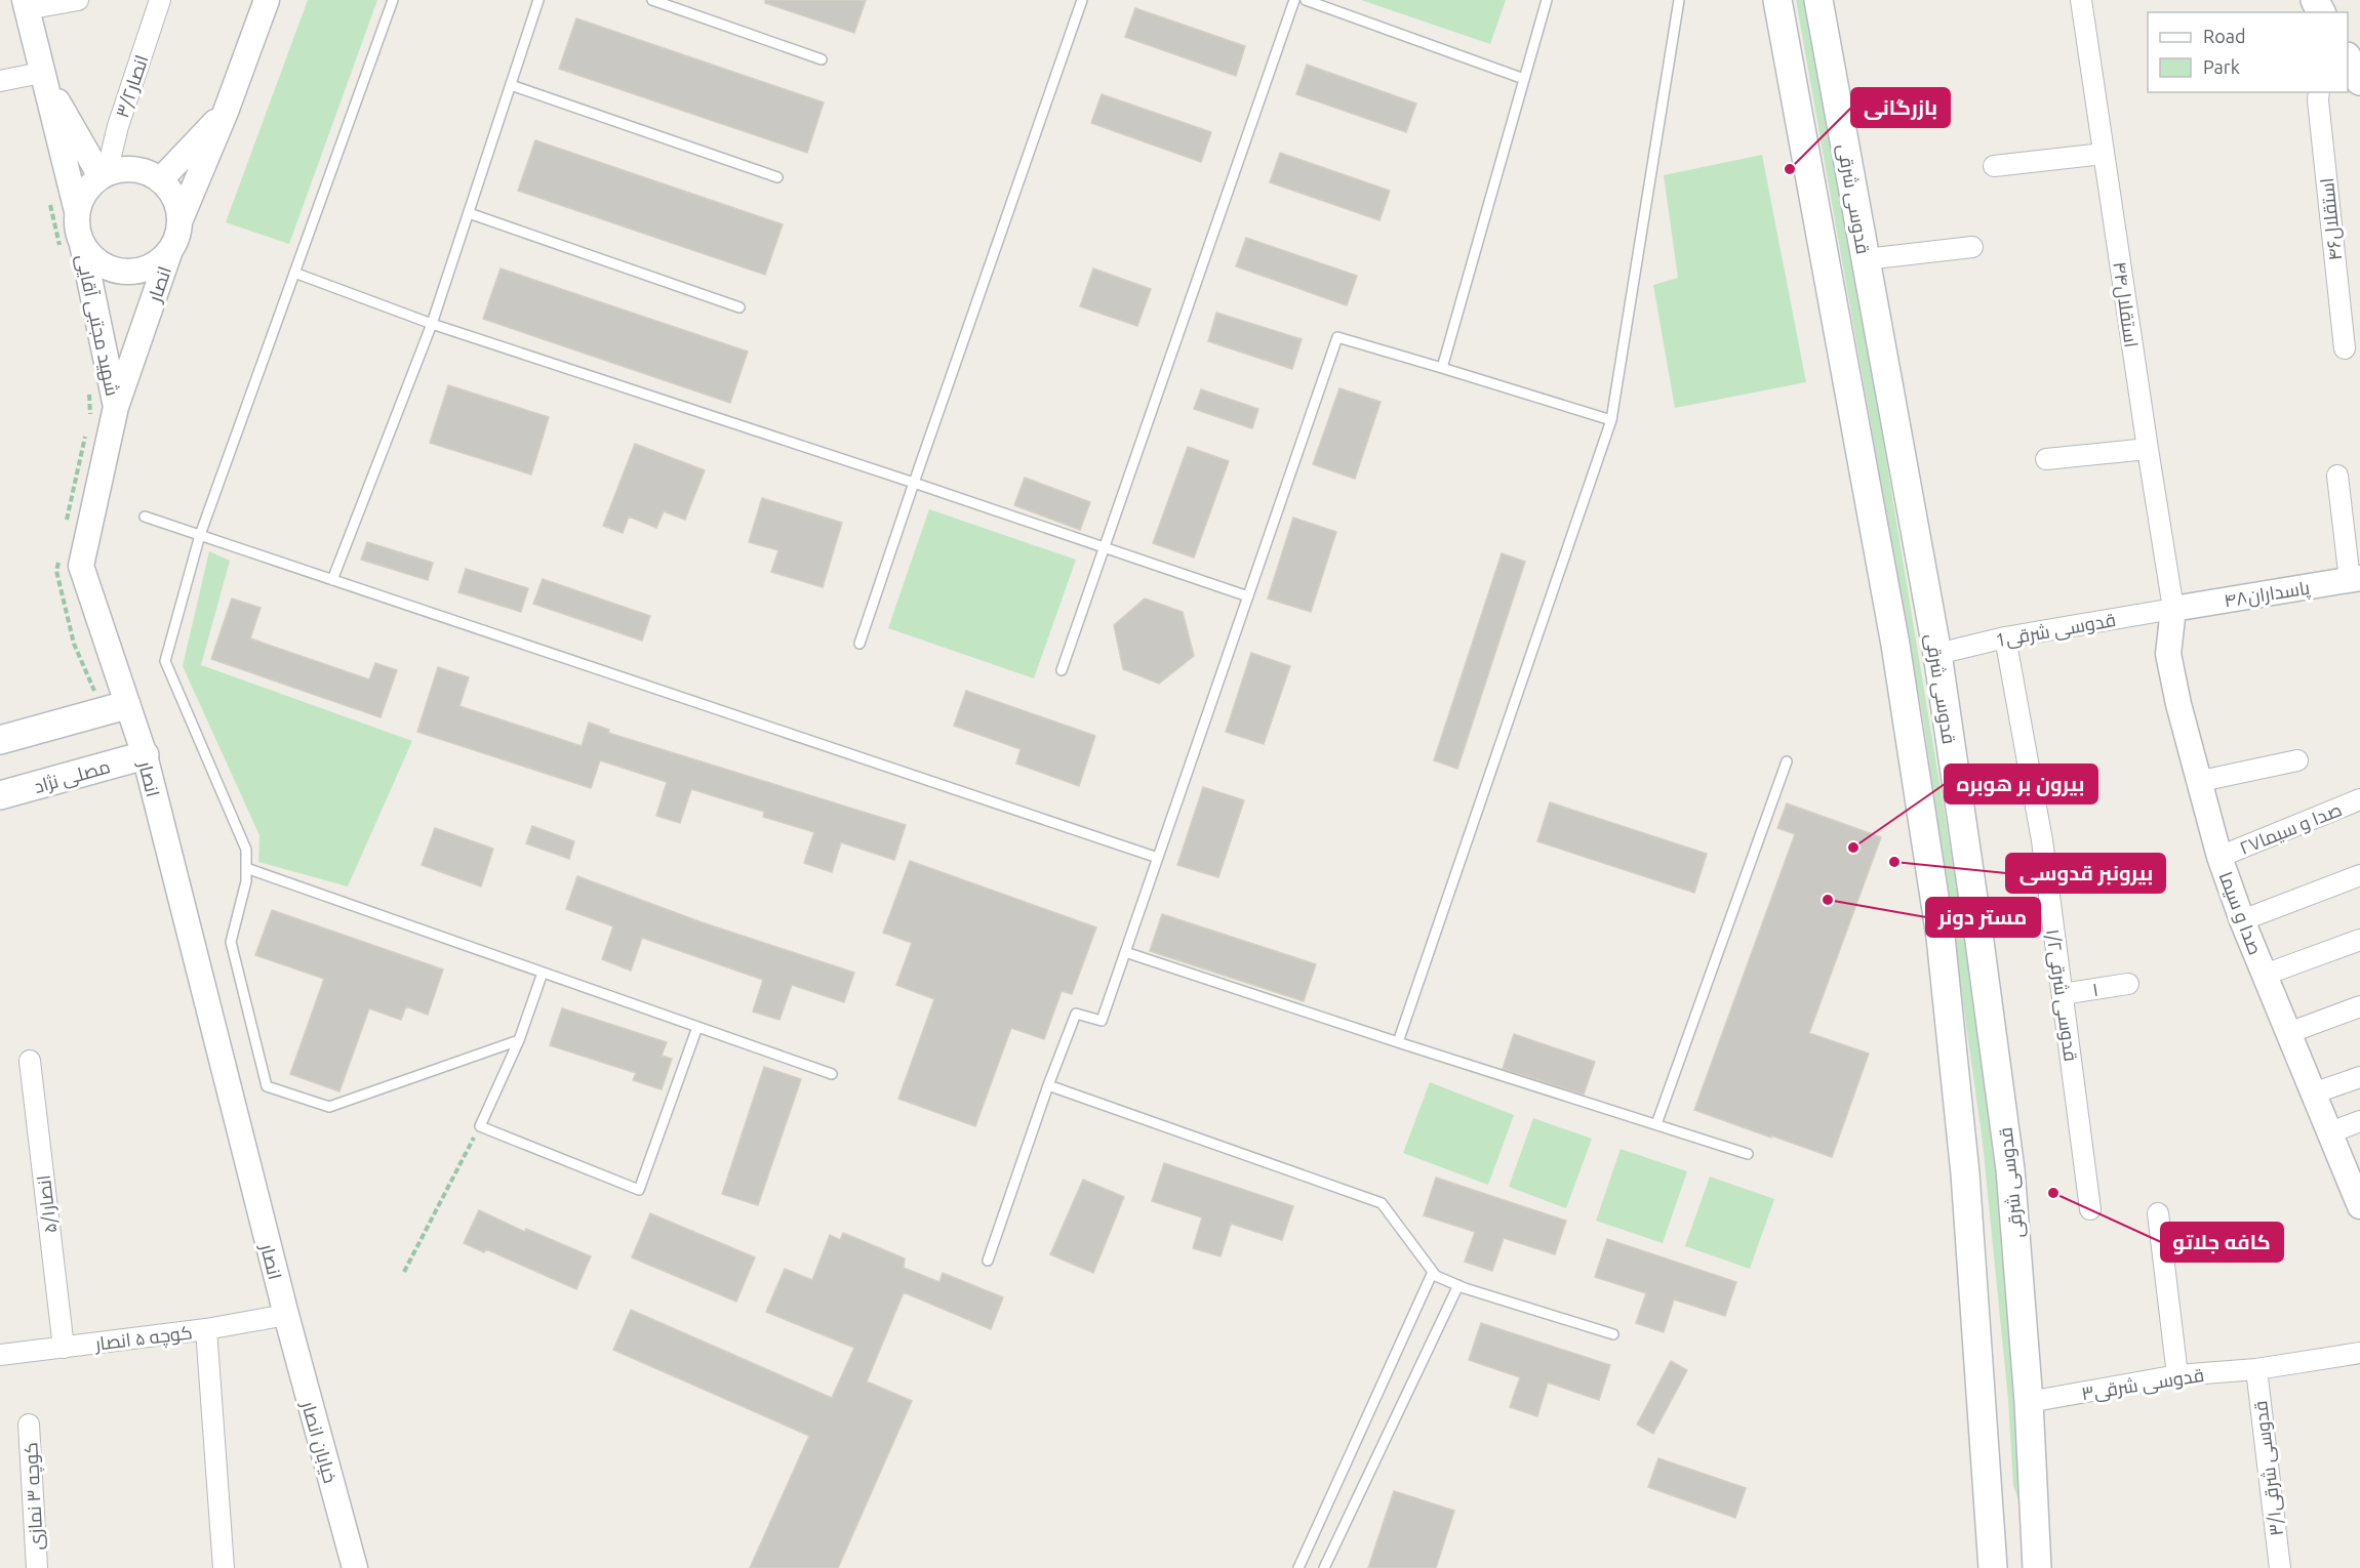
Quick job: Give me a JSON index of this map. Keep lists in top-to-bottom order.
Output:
{
  "streets": {
    "main road": ["قدوسی شرقی", "مصلی نژاد"],
    "street": [
      "انصار۳/۲",
      "استقلال۴۶",
      "انصار",
      "استقلال۴۴",
      "شهید مجتبی آقایی",
      "پاسداران۴۸",
      "1قدوسی شرقی",
      "صدا و سیما۲۷",
      "صدا و سیما",
      "۱",
      "قدوسی شرقی۱/۲",
      "انصار۵/۱",
      "کوچه ۵ انصار",
      "قدوسی شرقی۳",
      "خیابان انصار",
      "قدوسی شرقی۳/۱",
      "کوچه ۳ نمازی"
    ]
  },
  "crossings": [
    ["انصار۳/۲", "انصار"],
    ["انصار۳/۲", "شهید مجتبی آقایی"],
    ["قدوسی شرقی", "1قدوسی شرقی"],
    ["قدوسی شرقی", "قدوسی شرقی۳"],
    ["انصار", "شهید مجتبی آقایی"],
    ["انصار", "مصلی نژاد"],
    ["انصار", "کوچه ۵ انصار"],
    ["انصار", "خیابان انصار"],
    ["استقلال۴۴", "پاسداران۴۸"],
    ["استقلال۴۴", "1قدوسی شرقی"],
    ["استقلال۴۴", "صدا و سیما"],
    ["پاسداران۴۸", "1قدوسی شرقی"],
    ["پاسداران۴۸", "صدا و سیما"],
    ["1قدوسی شرقی", "صدا و سیما"],
    ["1قدوسی شرقی", "قدوسی شرقی۱/۲"],
    ["صدا و سیما۲۷", "صدا و سیما"],
    ["۱", "قدوسی شرقی۱/۲"],
    ["انصار۵/۱", "کوچه ۵ انصار"],
    ["کوچه ۵ انصار", "خیابان انصار"],
    ["قدوسی شرقی۳", "قدوسی شرقی۳/۱"]
  ],
  "places": [
    "بازرگانی",
    "بیرون بر هوبره",
    "بیرونبر قدوسی",
    "مستر دونر",
    "کافه جلاتو"
  ],
  "legend": ["Road", "Park"]
}
